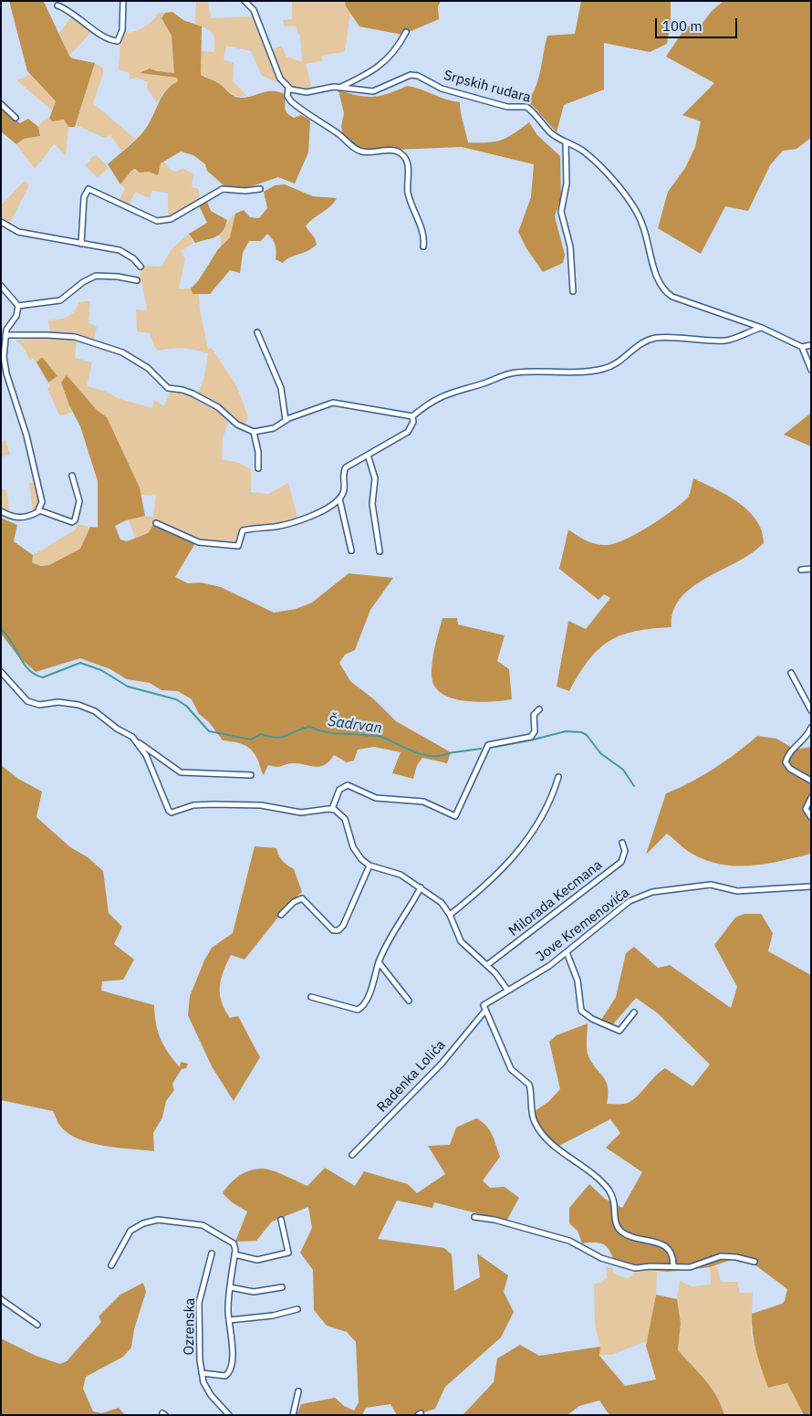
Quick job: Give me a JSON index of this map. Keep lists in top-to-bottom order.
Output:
{
  "streets": {
    "street": [
      "Srpskih rudara",
      "Milorada Kecmana",
      "Jove Kremenovića",
      "Radenka Lolića",
      "Ozrenska"
    ]
  },
  "crossings": [
    ["Jove Kremenovića", "Radenka Lolića"]
  ],
  "water": ["Šadrvan"],
  "scale_bar": "100 m"
}
